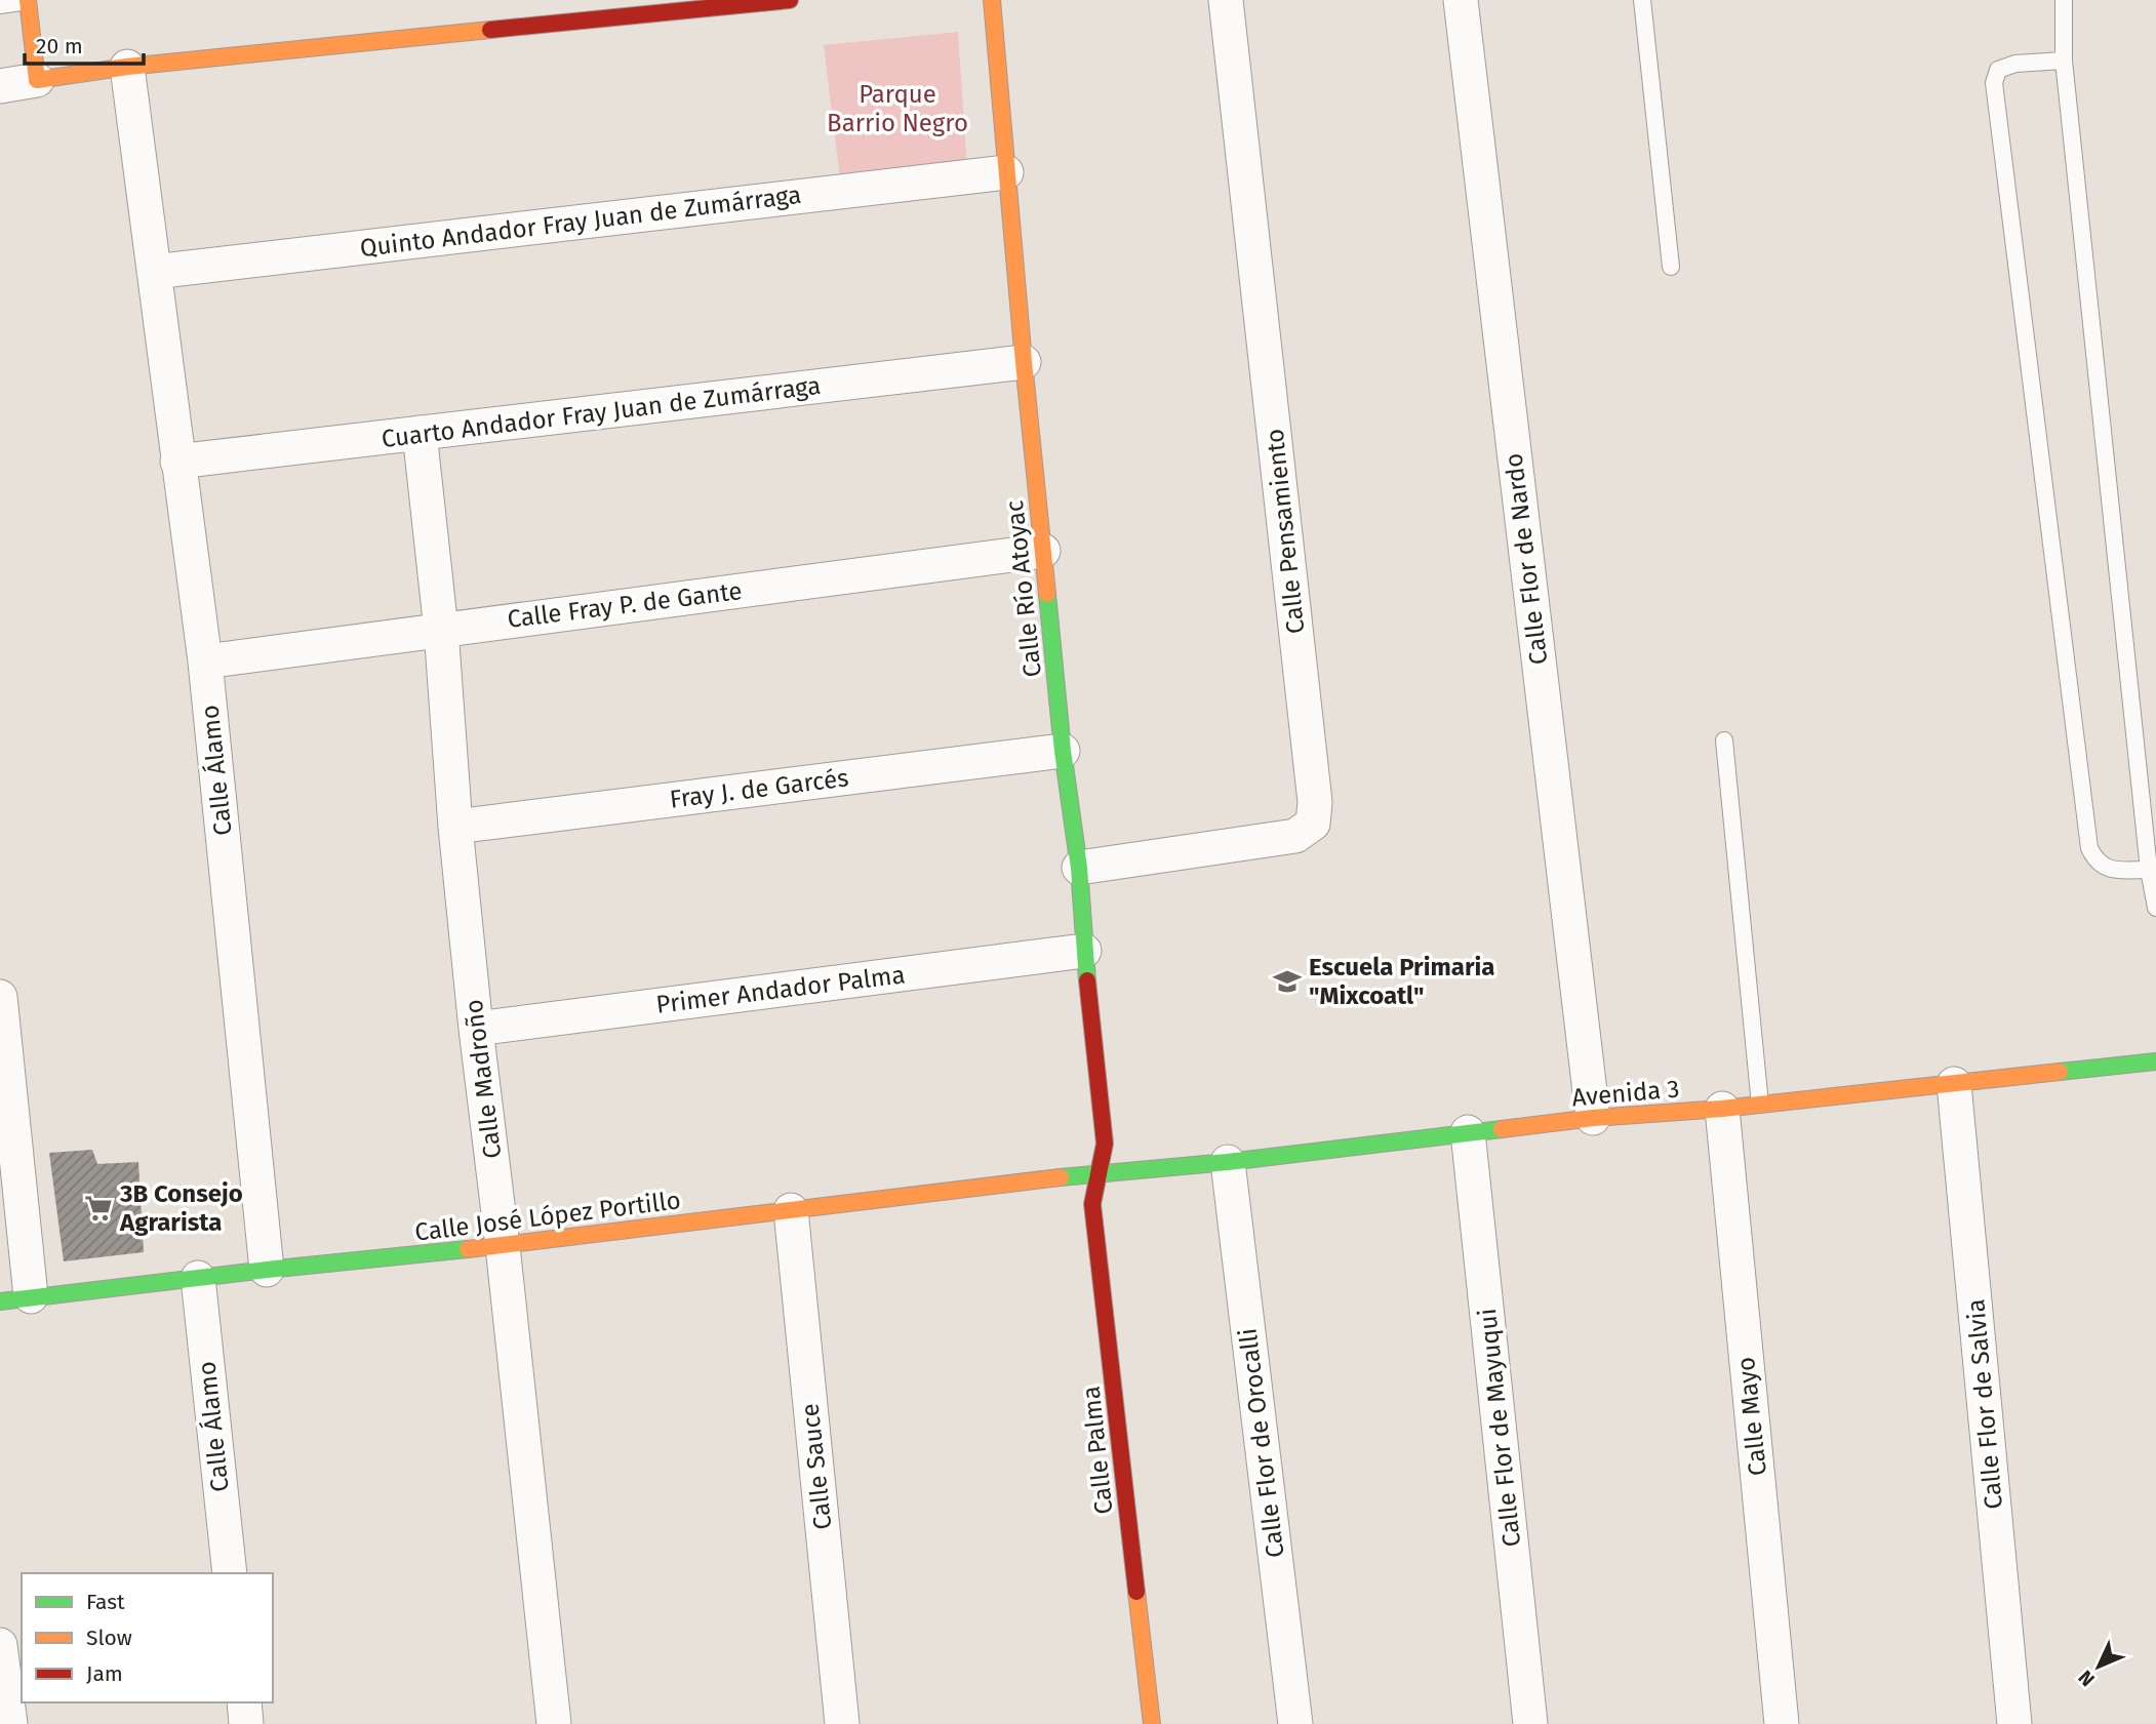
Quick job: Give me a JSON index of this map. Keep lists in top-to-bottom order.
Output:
{
  "streets": {
    "street": [
      "Quinto Andador Fray Juan de Zumárraga",
      "Cuarto Andador Fray Juan de Zumárraga",
      "Calle Pensamiento",
      "Calle Flor de Nardo",
      "Calle Río Atoyac",
      "Calle Fray P. de Gante",
      "Calle Álamo",
      "Fray J. de Garcés",
      "Primer Andador Palma",
      "Calle Madroño",
      "Avenida 3",
      "Calle José López Portillo",
      "Calle Flor de Salvia",
      "Calle Mayo",
      "Calle Flor de Mayuqui",
      "Calle Flor de Orocalli",
      "Calle Palma",
      "Calle Sauce"
    ]
  },
  "crossings": [
    ["Quinto Andador Fray Juan de Zumárraga", "Calle Río Atoyac"],
    ["Quinto Andador Fray Juan de Zumárraga", "Calle Álamo"],
    ["Cuarto Andador Fray Juan de Zumárraga", "Calle Río Atoyac"],
    ["Cuarto Andador Fray Juan de Zumárraga", "Calle Álamo"],
    ["Cuarto Andador Fray Juan de Zumárraga", "Calle Madroño"],
    ["Calle Pensamiento", "Calle Río Atoyac"],
    ["Calle Flor de Nardo", "Avenida 3"],
    ["Calle Río Atoyac", "Calle Fray P. de Gante"],
    ["Calle Río Atoyac", "Fray J. de Garcés"],
    ["Calle Río Atoyac", "Primer Andador Palma"],
    ["Calle Río Atoyac", "Avenida 3"],
    ["Calle Río Atoyac", "Calle José López Portillo"],
    ["Calle Río Atoyac", "Calle Palma"],
    ["Calle Fray P. de Gante", "Calle Álamo"],
    ["Calle Fray P. de Gante", "Calle Madroño"],
    ["Calle Álamo", "Calle José López Portillo"],
    ["Fray J. de Garcés", "Calle Madroño"],
    ["Primer Andador Palma", "Calle Madroño"],
    ["Calle Madroño", "Calle José López Portillo"],
    ["Avenida 3", "Calle José López Portillo"],
    ["Avenida 3", "Calle Flor de Salvia"],
    ["Avenida 3", "Calle Mayo"],
    ["Avenida 3", "Calle Flor de Mayuqui"],
    ["Avenida 3", "Calle Flor de Orocalli"],
    ["Avenida 3", "Calle Palma"],
    ["Calle José López Portillo", "Calle Palma"],
    ["Calle José López Portillo", "Calle Sauce"]
  ],
  "parks": ["Parque Barrio Negro"],
  "places": {
    "school or university": ["Escuela Primaria \"Mixcoatl\""],
    "supermarket": ["3B Consejo Agrarista"]
  },
  "legend": ["Fast", "Slow", "Jam"],
  "scale_bar": "20 m",
  "north": "bottom left"
}
